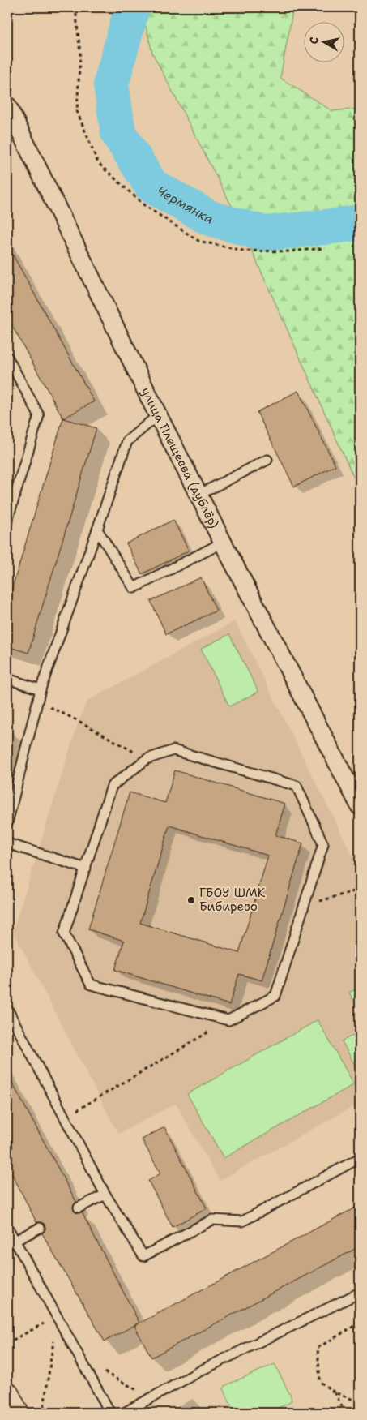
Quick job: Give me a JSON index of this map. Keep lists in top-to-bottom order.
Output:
{
  "streets": {
    "street": ["улица Плещеева (дублёр)"]
  },
  "water": ["Чермянка"],
  "places": ["ГБОУ ШМК Бибирево"],
  "north": "left"
}
